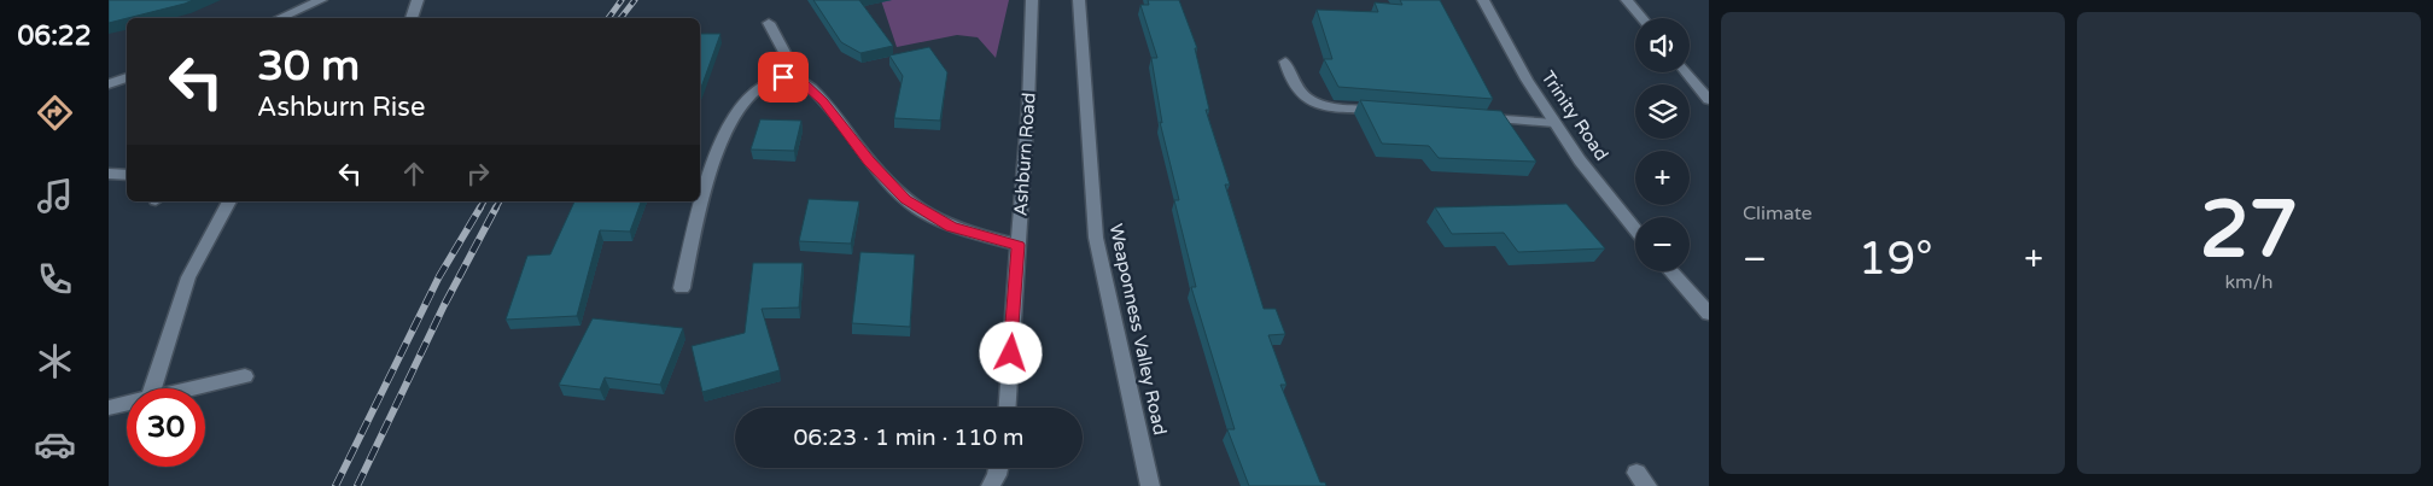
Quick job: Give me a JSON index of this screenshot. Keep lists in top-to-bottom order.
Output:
{
  "streets": {
    "street": ["Trinity Road", "Ashburn Road", "Weaponness Valley Road"]
  },
  "page": {
    "tabs": "06:22",
    "tile": [
      "Climate",
      ["27", "km/h"]
    ],
    "map_buttons": ["+", "−"],
    "turn": ["30 m", "Ashburn Rise"],
    "heat": ["−", "19°", "+"],
    "limit": "30",
    "trip": "06:23 · 1 min · 110 m"
  }
}
